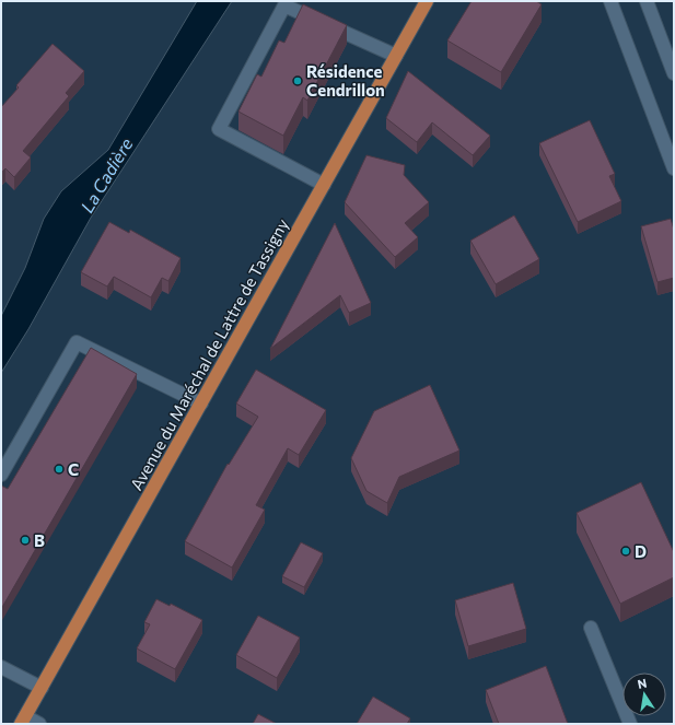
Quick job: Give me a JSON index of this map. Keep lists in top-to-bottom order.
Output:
{
  "streets": {
    "main road": ["Avenue du Maréchal de Lattre de Tassigny"]
  },
  "water": ["La Cadière"],
  "places": [
    "Résidence Cendrillon",
    "C",
    "B",
    "D"
  ],
  "north": "top"
}
